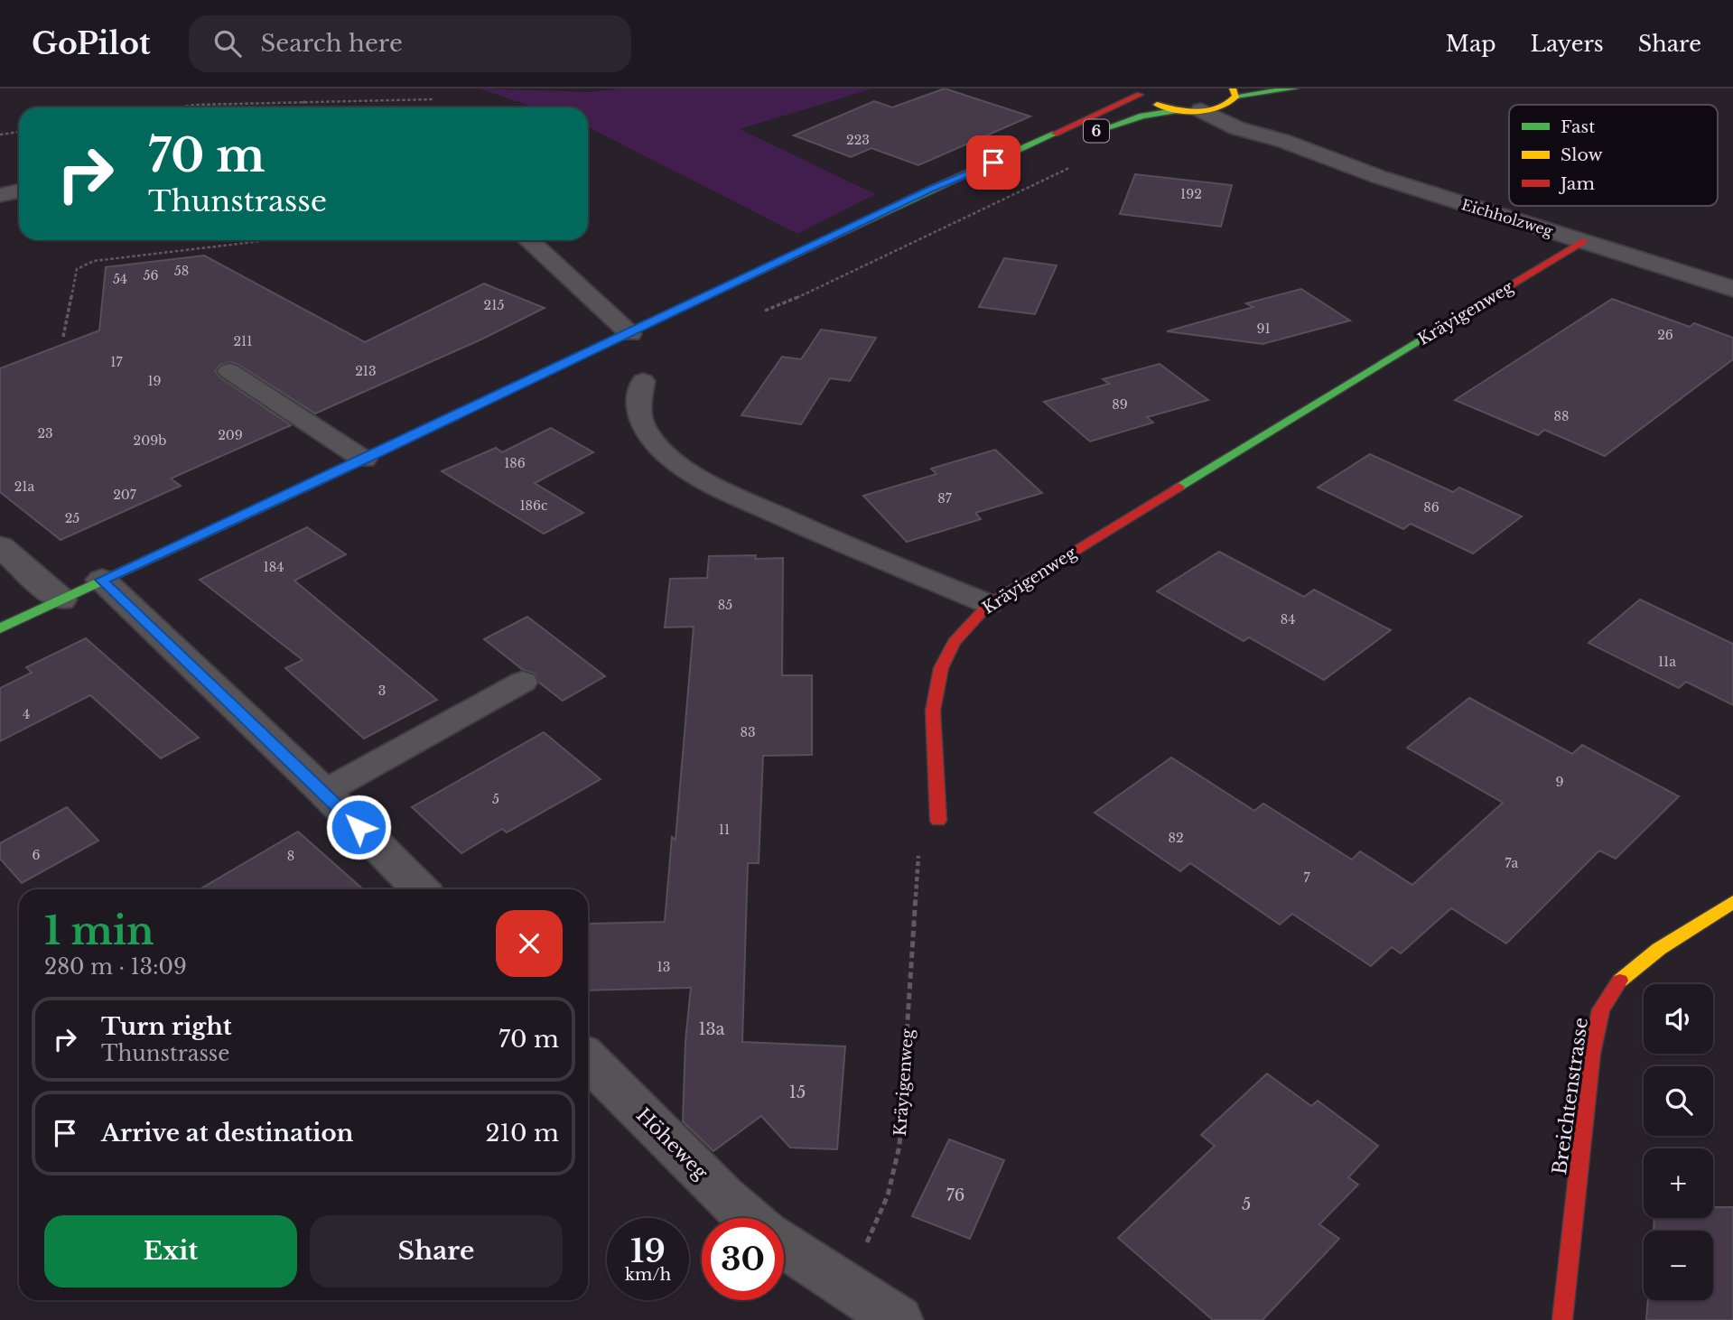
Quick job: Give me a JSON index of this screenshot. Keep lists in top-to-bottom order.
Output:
{
  "streets": {
    "main road": ["6", "Kräyigenweg", "Breichtenstrasse"],
    "street": ["Eichholzweg", "Höheweg"]
  },
  "crossings": [
    ["Eichholzweg", "Kräyigenweg"]
  ],
  "house_numbers": [
    "223",
    "192",
    "58",
    "56",
    "54",
    "215",
    "91",
    "26",
    "211",
    "17",
    "213",
    "19",
    "89",
    "88",
    "23",
    "209",
    "209b",
    "186",
    "21a",
    "207",
    "87",
    "186c",
    "86",
    "25",
    "184",
    "85",
    "84",
    "11a",
    "3",
    "4",
    "83",
    "9",
    "5",
    "11",
    "82",
    "6",
    "8",
    "7a",
    "7",
    "13",
    "13a",
    "15",
    "76",
    "5"
  ],
  "legend": ["Fast", "Slow", "Jam"],
  "page": {
    "header": "GoPilot",
    "search": "Search here",
    "nav": ["Map", "Layers", "Share"],
    "turn": ["70 m", "Thunstrasse"],
    "heading": ["1 min", "280 m · 13:09"],
    "map_buttons": ["+", "−"],
    "list": [
      {
        "name": "Turn right",
        "note": "Thunstrasse",
        "value": "70 m"
      },
      {
        "name": "Arrive at destination",
        "value": "210 m"
      }
    ],
    "buttons": ["Exit", "Share"],
    "speed": "19 km/h",
    "limit": "30"
  }
}
